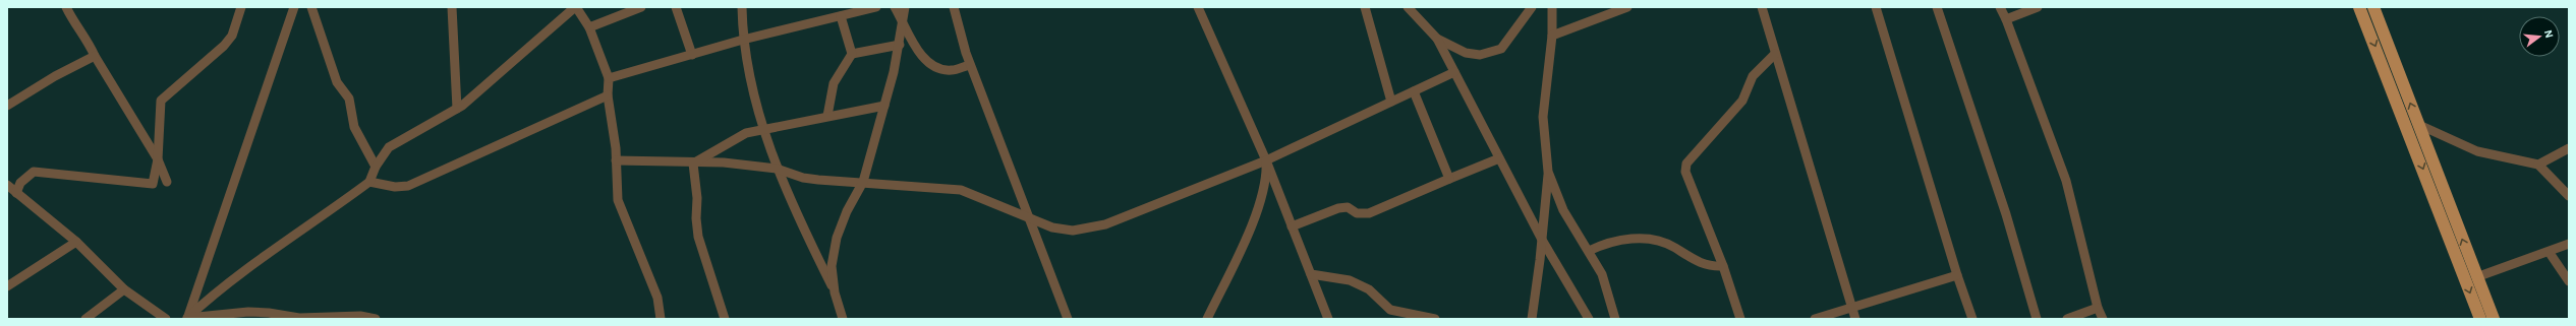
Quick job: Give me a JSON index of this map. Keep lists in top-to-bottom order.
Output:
{
  "north": "right"
}
